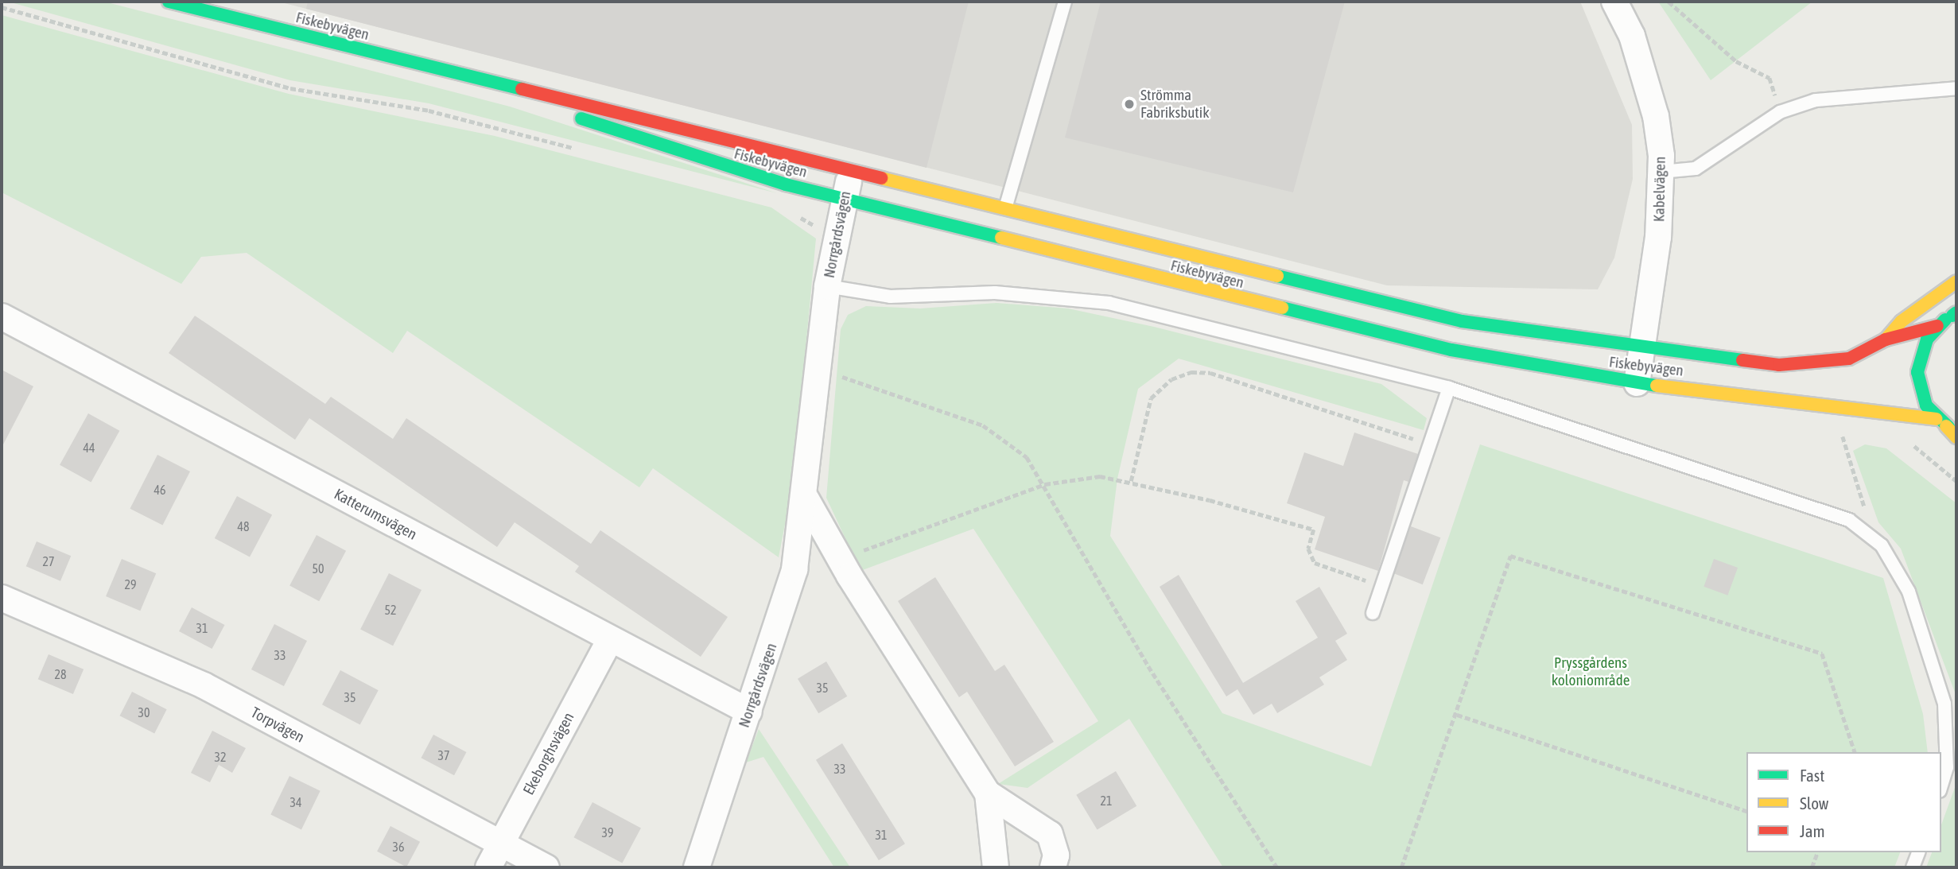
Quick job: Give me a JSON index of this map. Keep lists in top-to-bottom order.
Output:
{
  "streets": {
    "main road": ["Fiskebyvägen"],
    "street": [
      "Kabelvägen",
      "Norrgårdsvägen",
      "Katterumsvägen",
      "Torpvägen",
      "Ekeborghsvägen"
    ]
  },
  "crossings": [
    ["Fiskebyvägen", "Kabelvägen"],
    ["Fiskebyvägen", "Norrgårdsvägen"],
    ["Norrgårdsvägen", "Katterumsvägen"],
    ["Katterumsvägen", "Ekeborghsvägen"],
    ["Torpvägen", "Ekeborghsvägen"]
  ],
  "parks": ["Pryssgårdens koloniområde"],
  "places": ["Strömma Fabriksbutik"],
  "house_numbers": [
    "44",
    "46",
    "48",
    "27",
    "50",
    "29",
    "52",
    "31",
    "33",
    "28",
    "35",
    "35",
    "30",
    "37",
    "32",
    "33",
    "21",
    "34",
    "39",
    "31",
    "36"
  ],
  "legend": ["Fast", "Slow", "Jam"]
}
